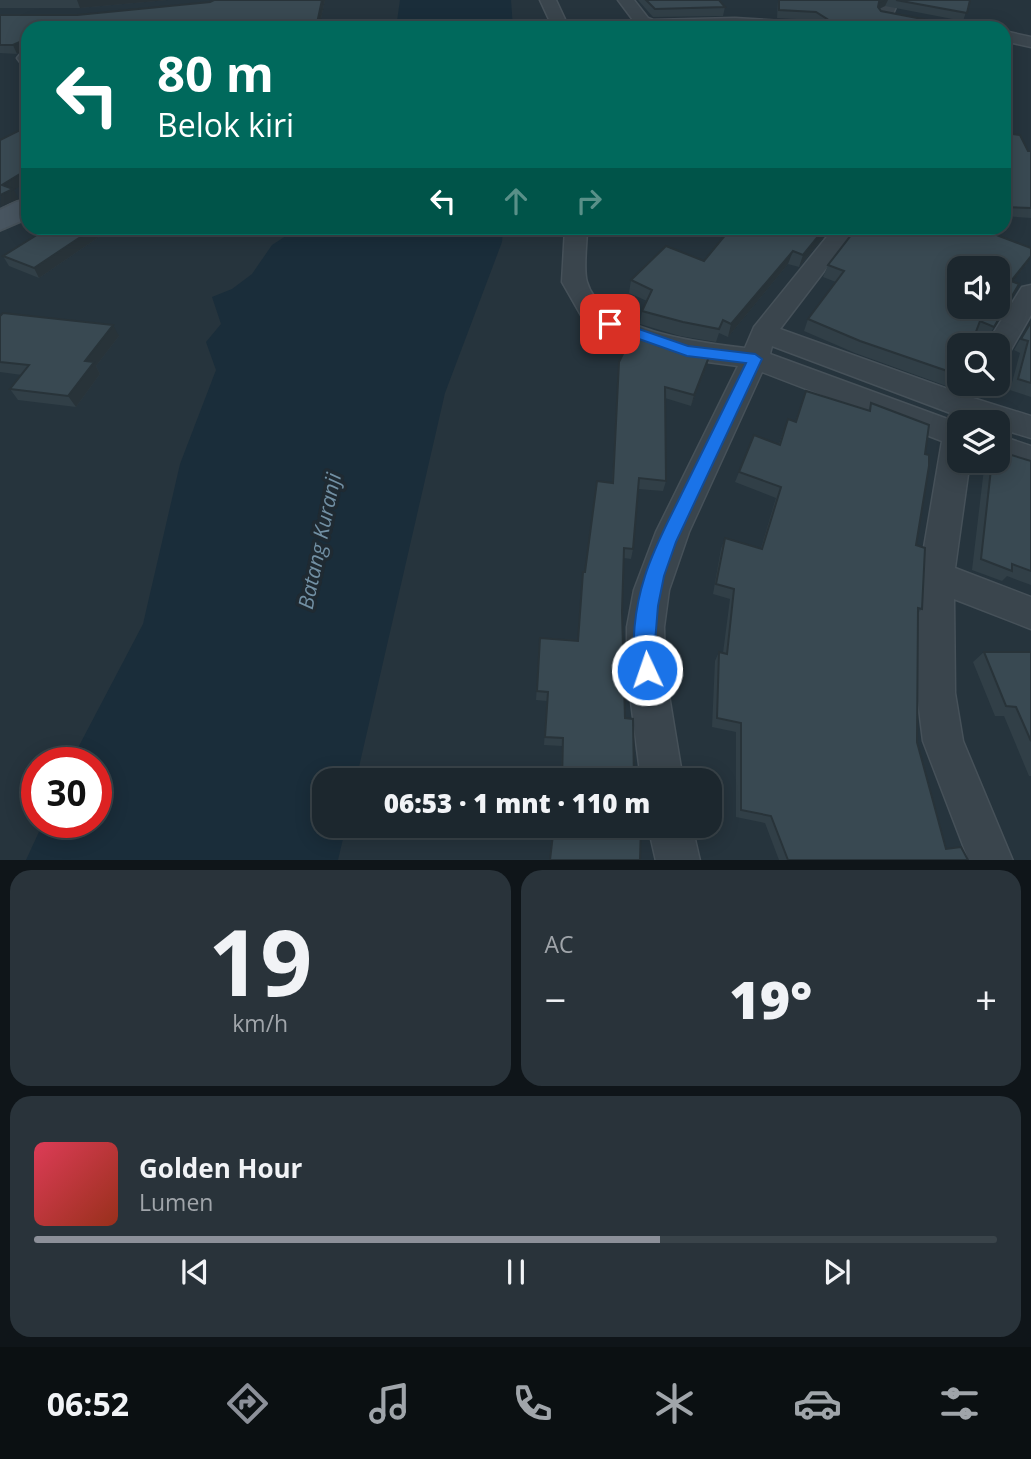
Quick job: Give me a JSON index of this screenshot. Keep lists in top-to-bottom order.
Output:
{
  "water": ["Batang Kuranji"],
  "page": {
    "turn": ["80 m", "Belok kiri"],
    "limit": "30",
    "trip": "06:53 · 1 mnt · 110 m",
    "tile": [
      ["19", "km/h"],
      "AC"
    ],
    "heat": ["−", "19°", "+"],
    "song": ["Golden Hour", "Lumen"],
    "tabs": "06:52"
  }
}
